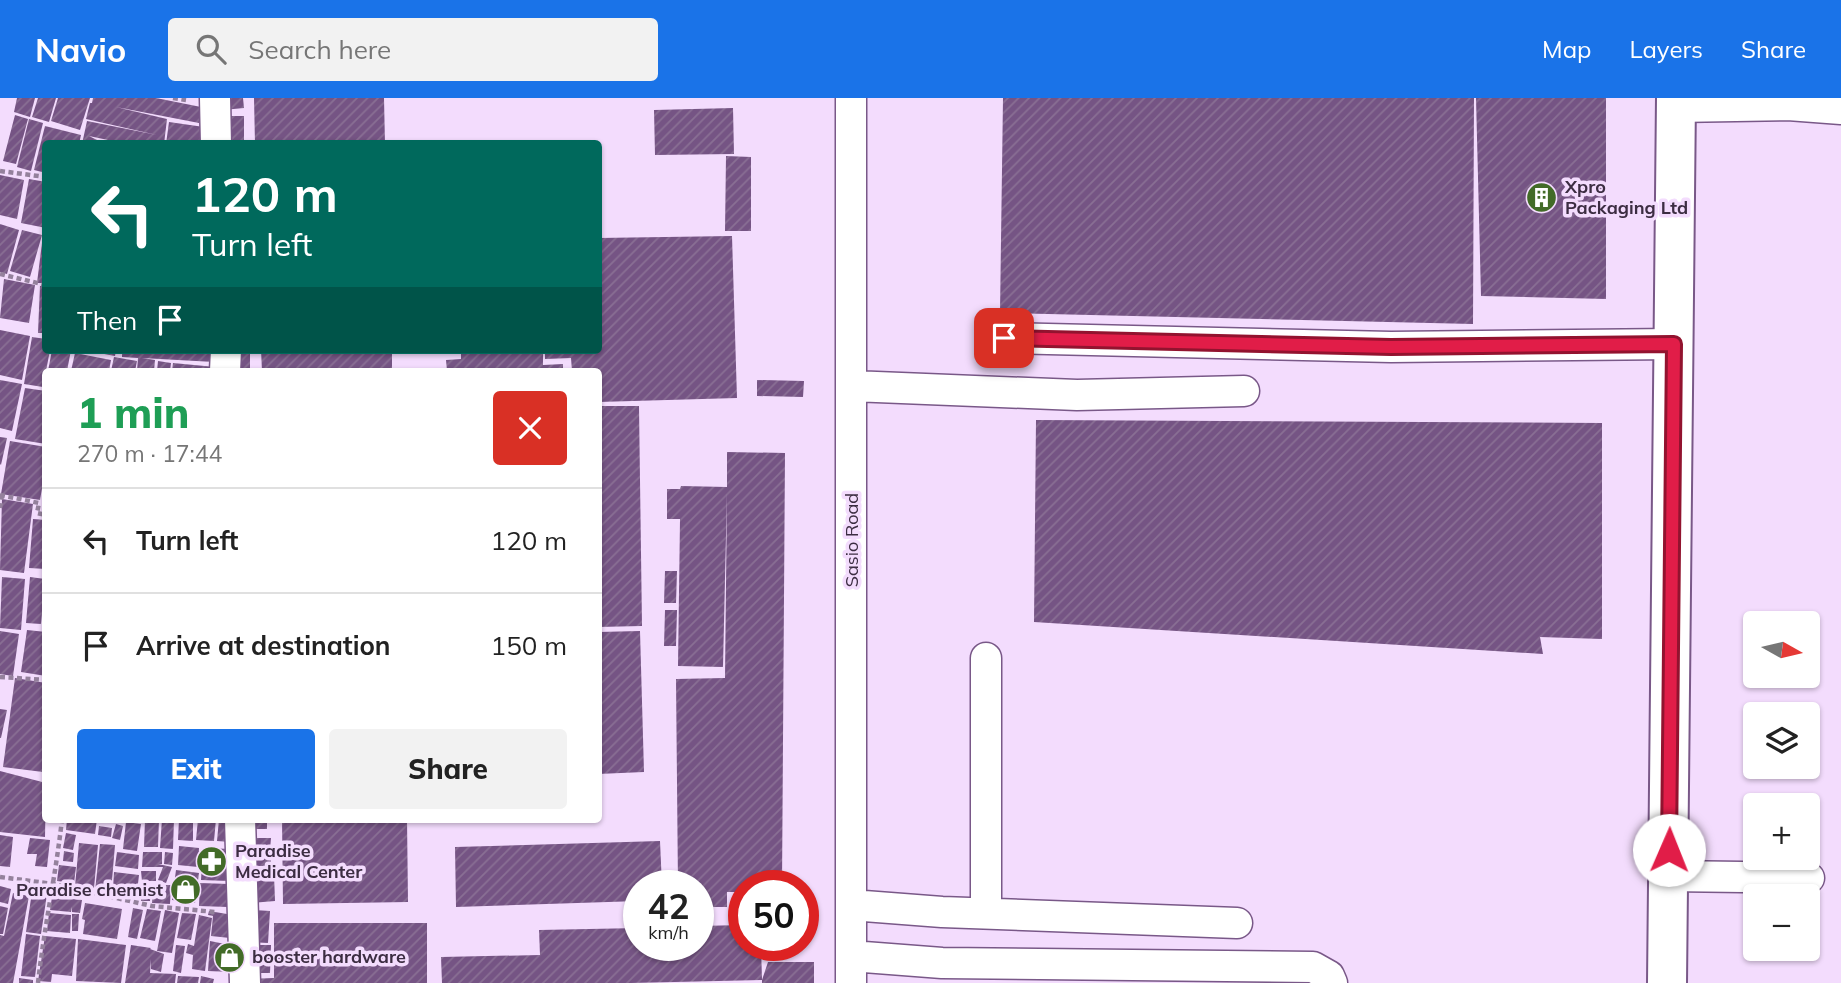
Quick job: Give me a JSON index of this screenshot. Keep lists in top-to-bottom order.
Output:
{
  "streets": {
    "street": ["Sasio Road"]
  },
  "places": {
    "building": ["Xpro Packaging Ltd"],
    "pharmacy": ["Paradise Medical Center"],
    "shop": ["Paradise chemist", "booster hardware"]
  },
  "north": "right",
  "page": {
    "header": "Navio",
    "search": "Search here",
    "nav": ["Map", "Layers", "Share"],
    "turn": ["120 m", "Turn left"],
    "then": "Then",
    "heading": ["1 min", "270 m · 17:44"],
    "list": [
      {
        "name": "Turn left",
        "value": "120 m"
      },
      {
        "name": "Arrive at destination",
        "value": "150 m"
      }
    ],
    "map_buttons": ["+", "−"],
    "buttons": ["Exit", "Share"],
    "speed": "42 km/h",
    "limit": "50"
  }
}
